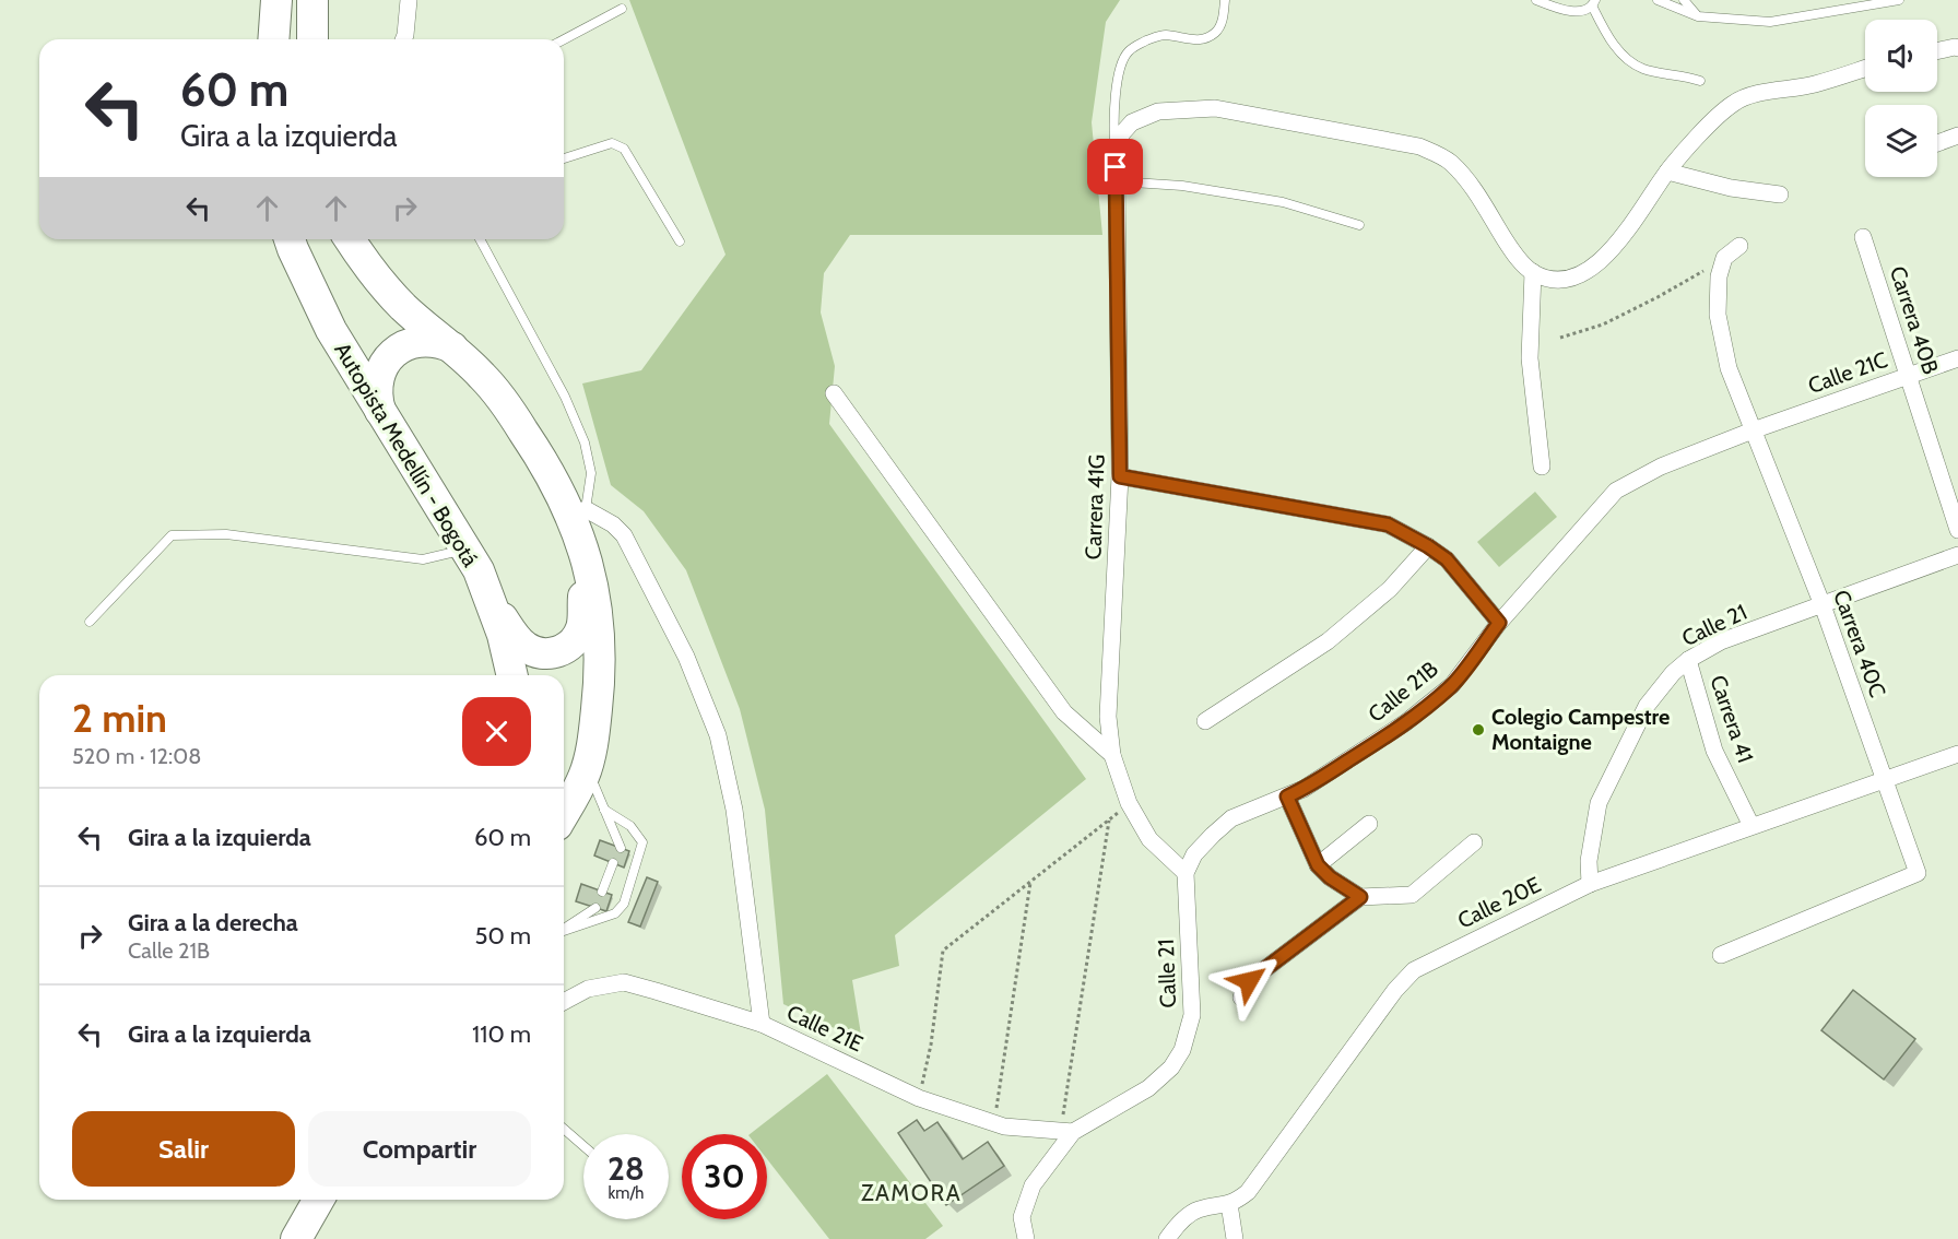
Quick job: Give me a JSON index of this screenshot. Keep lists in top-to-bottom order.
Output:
{
  "streets": {
    "highway": ["Autopista Medellín - Bogotá"],
    "street": [
      "Carrera 40B",
      "Calle 21C",
      "Carrera 41G",
      "Calle 21",
      "Carrera 40C",
      "Calle 21B",
      "Carrera 41",
      "Calle 20E",
      "Calle 21E"
    ]
  },
  "crossings": [
    ["Carrera 40B", "Calle 21C"],
    ["Calle 21C", "Carrera 40C"],
    ["Calle 21C", "Calle 21B"],
    ["Carrera 41G", "Calle 21"],
    ["Carrera 41G", "Calle 21B"],
    ["Calle 21", "Carrera 40C"],
    ["Calle 21", "Calle 21B"],
    ["Calle 21", "Carrera 41"],
    ["Calle 21", "Calle 20E"],
    ["Calle 21", "Calle 21E"],
    ["Carrera 40C", "Calle 21B"],
    ["Carrera 40C", "Calle 20E"],
    ["Carrera 41", "Calle 20E"]
  ],
  "districts": ["ZAMORA"],
  "places": ["Colegio Campestre Montaigne"],
  "page": {
    "turn": ["60 m", "Gira a la izquierda"],
    "heading": ["2 min", "520 m · 12:08"],
    "list": [
      {
        "name": "Gira a la izquierda",
        "value": "60 m"
      },
      {
        "name": "Gira a la derecha",
        "note": "Calle 21B",
        "value": "50 m"
      },
      {
        "name": "Gira a la izquierda",
        "value": "110 m"
      }
    ],
    "buttons": ["Salir", "Compartir"],
    "speed": "28 km/h",
    "limit": "30"
  }
}
